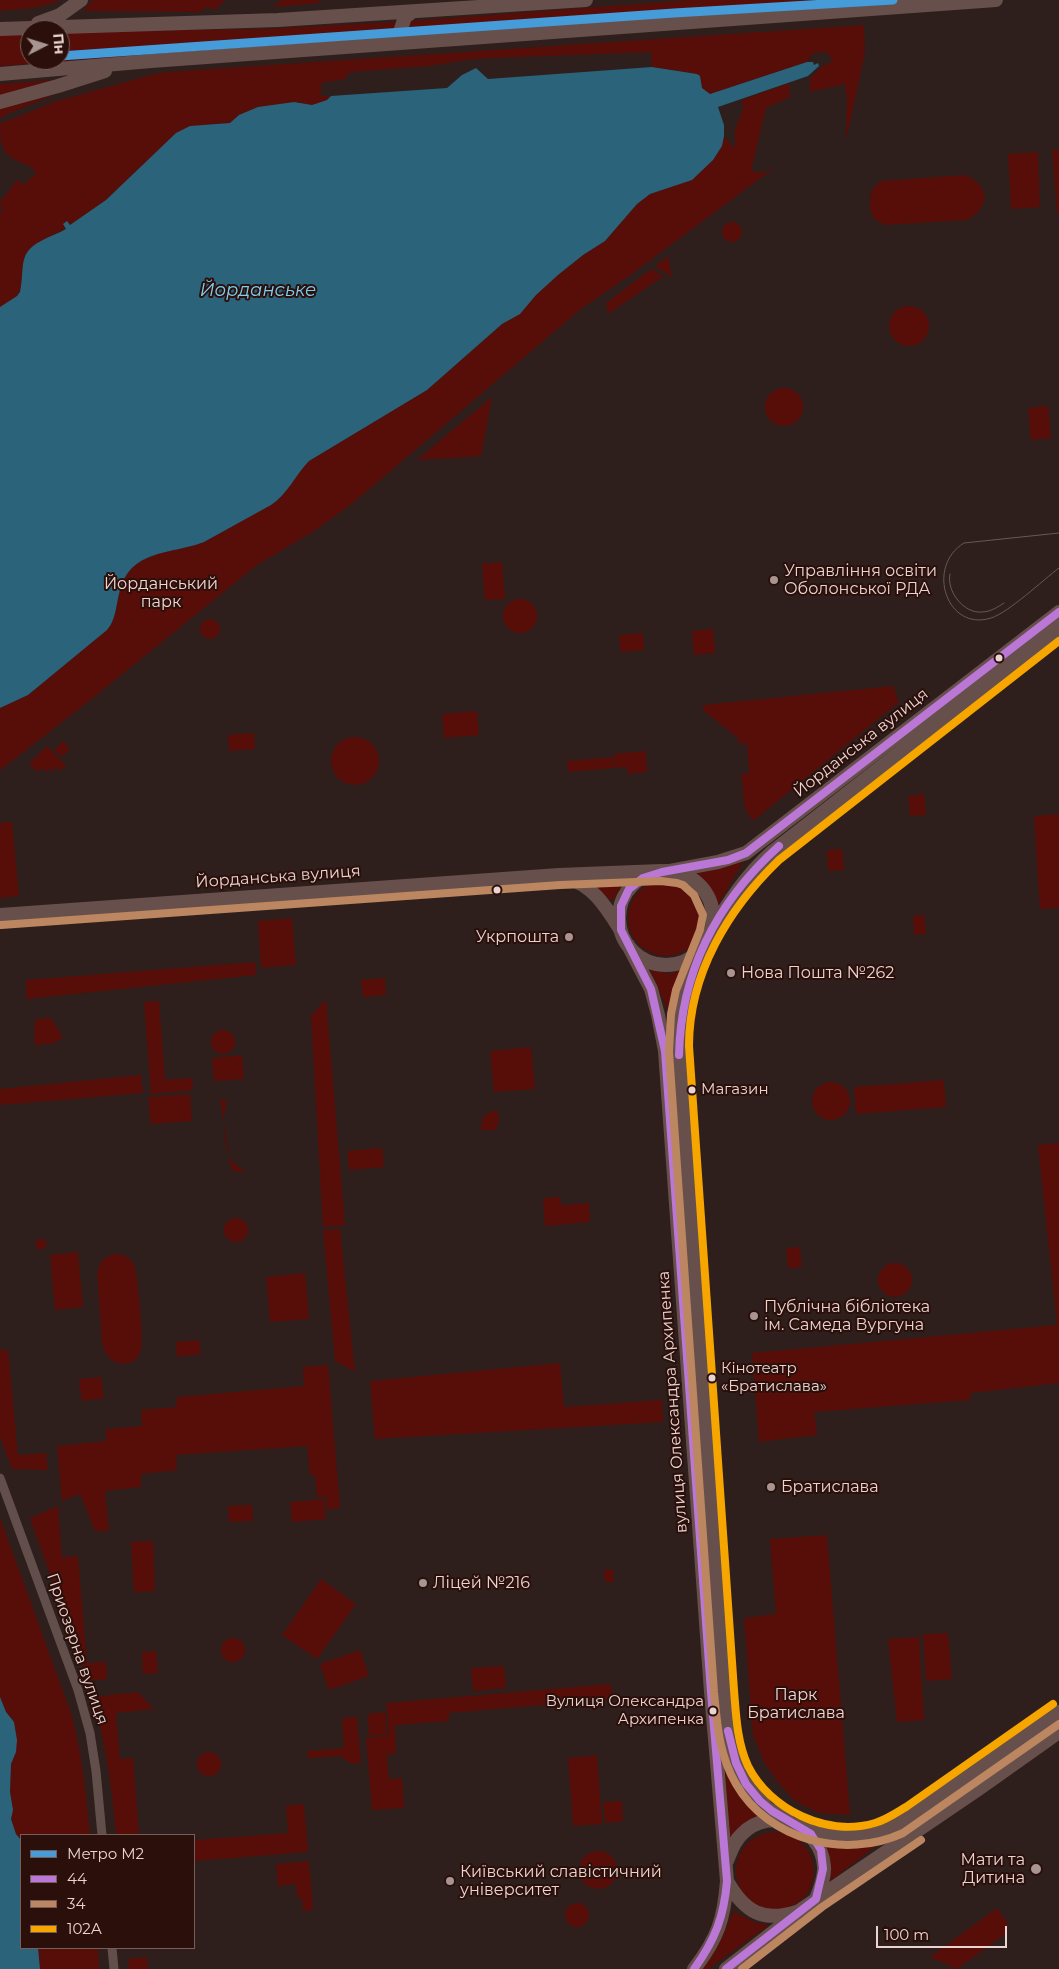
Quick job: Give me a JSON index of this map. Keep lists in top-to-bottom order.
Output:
{
  "streets": {
    "main road": ["Йорданська вулиця", "вулиця Олександра Архипенка"],
    "street": ["Приозерна вулиця"]
  },
  "crossings": [
    ["Йорданська вулиця", "вулиця Олександра Архипенка"]
  ],
  "water": ["Йорданське"],
  "parks": ["Йорданський парк", "Парк Братислава"],
  "places": [
    "Управління освіти Оболонської РДА",
    "Укрпошта",
    "Нова Пошта №262",
    "Магазин",
    "Публічна бібліотека ім. Самеда Вургуна",
    "Кінотеатр «Братислава»",
    "Братислава",
    "Ліцей №216",
    "Вулиця Олександра Архипенка",
    "Мати та Дитина",
    "Київський славістичний університет"
  ],
  "lines": [
    "metro line M2",
    "transit line 44",
    "transit line 102А",
    "transit line 34"
  ],
  "legend": [
    "Метро M2",
    "44",
    "34",
    "102А"
  ],
  "scale_bar": "100 m",
  "north": "right"
}
